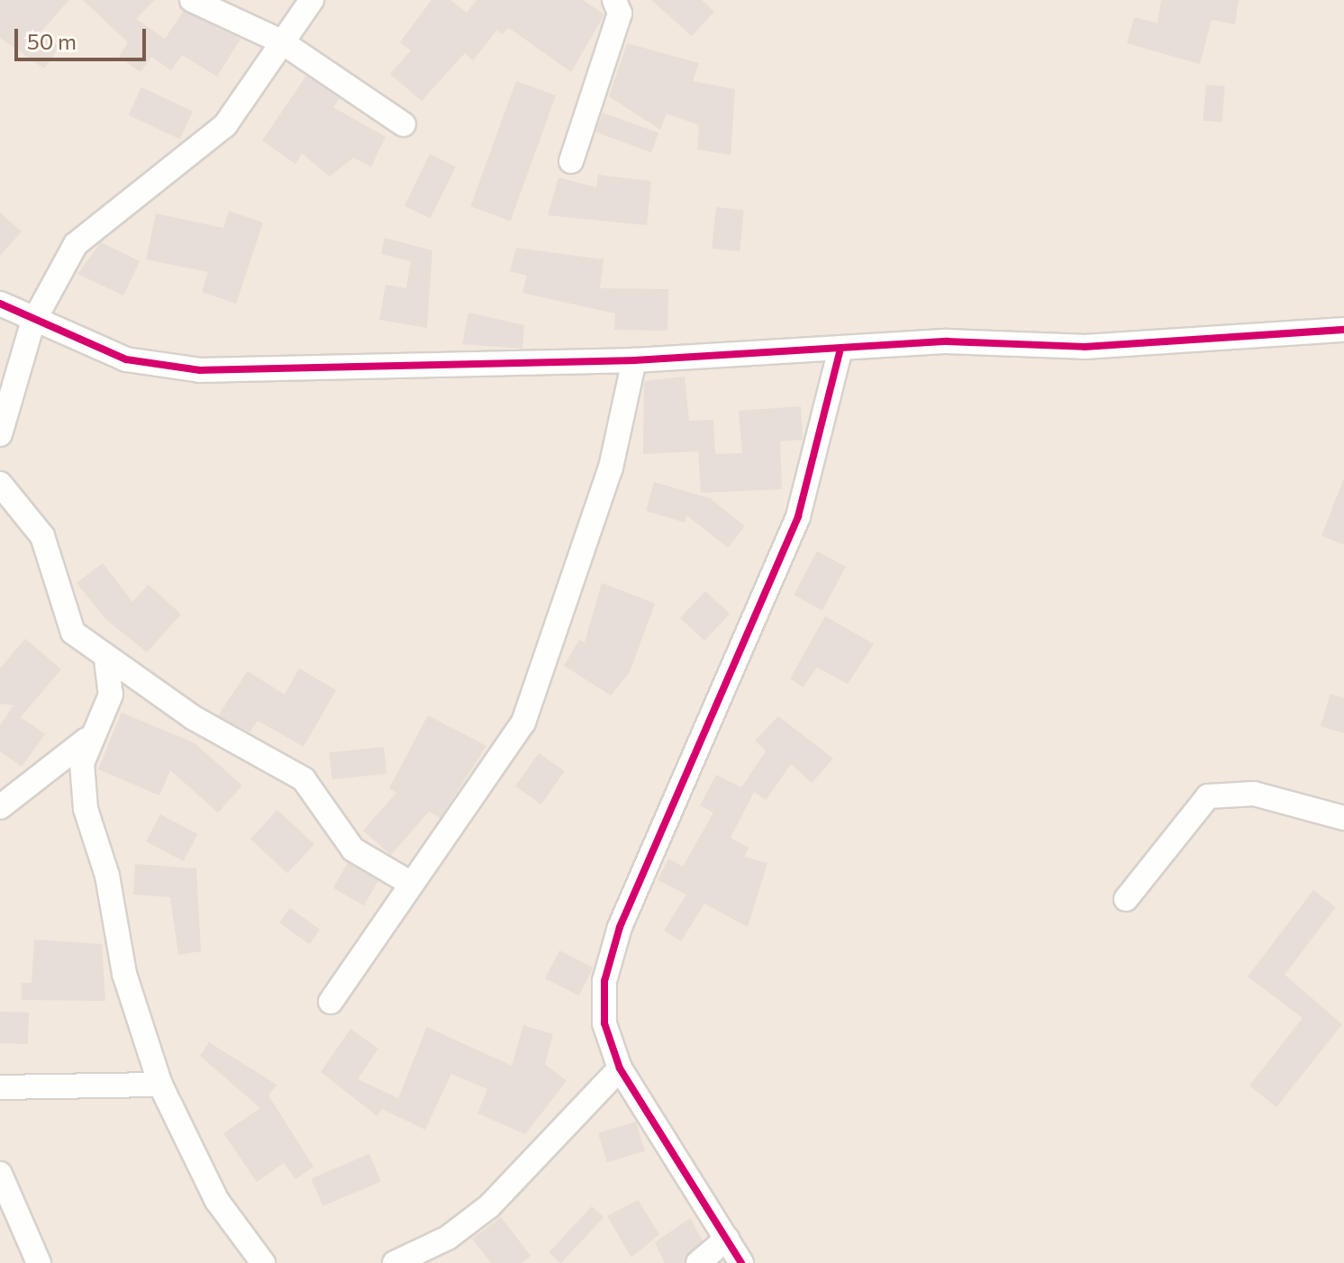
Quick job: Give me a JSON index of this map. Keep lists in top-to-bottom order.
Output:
{
  "scale_bar": "50 m"
}
